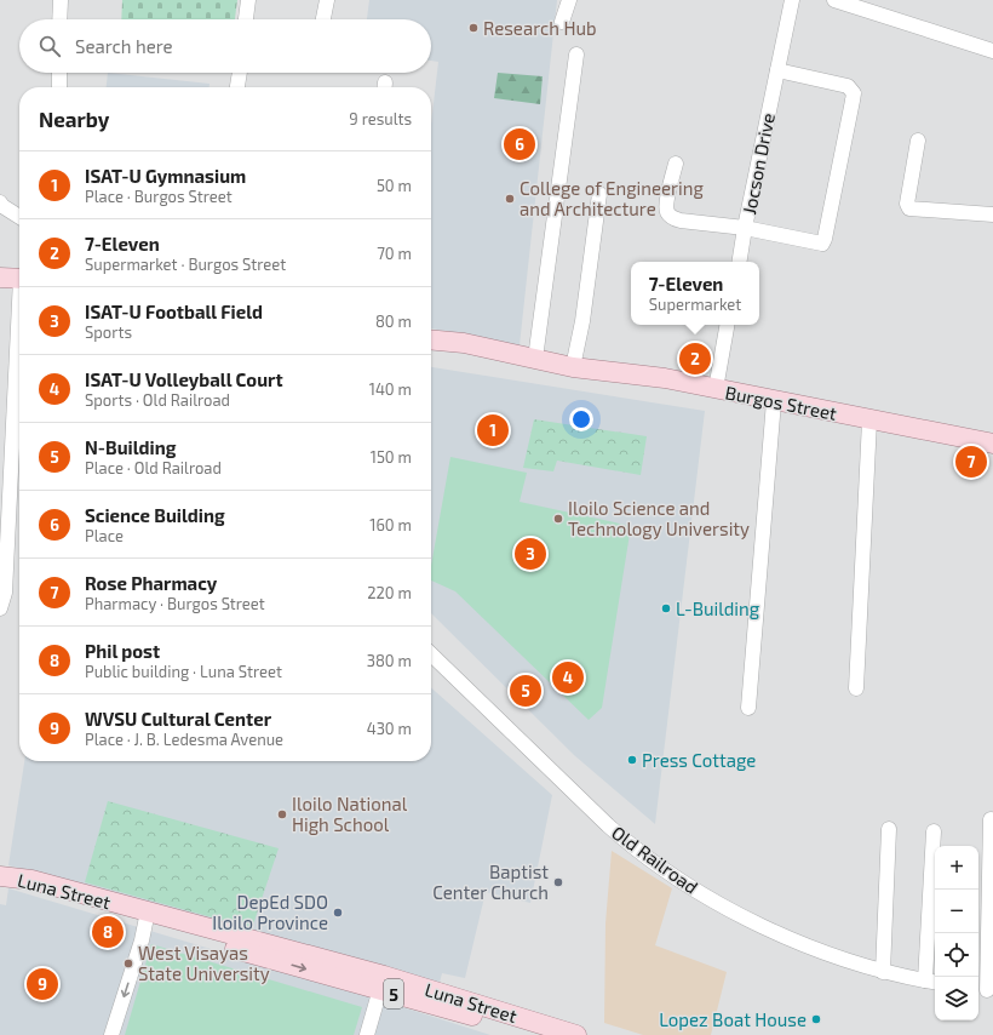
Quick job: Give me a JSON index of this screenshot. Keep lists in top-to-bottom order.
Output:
{
  "streets": {
    "main road": ["Burgos Street", "Luna Street", "5"],
    "street": ["Jocson Drive", "Old Railroad"]
  },
  "places": [
    "Research Hub",
    "College of Engineering and Architecture",
    "Iloilo Science and Technology University",
    "L-Building",
    "Press Cottage",
    "Iloilo National High School",
    "Baptist Center Church",
    "DepEd SDO Iloilo Province",
    "West Visayas State University",
    "Lopez Boat House"
  ],
  "page": {
    "search": "Search here",
    "heading": ["Nearby", "9 results"],
    "pins": [
      "6",
      "2",
      "1",
      "7",
      "3",
      "4",
      "5",
      "8",
      "9"
    ],
    "list": [
      {
        "mark": "1",
        "name": "ISAT-U Gymnasium",
        "note": "Place · Burgos Street",
        "value": "50 m"
      },
      {
        "mark": "2",
        "name": "7-Eleven",
        "note": "Supermarket · Burgos Street",
        "value": "70 m"
      },
      {
        "mark": "3",
        "name": "ISAT-U Football Field",
        "note": "Sports",
        "value": "80 m"
      },
      {
        "mark": "4",
        "name": "ISAT-U Volleyball Court",
        "note": "Sports · Old Railroad",
        "value": "140 m"
      },
      {
        "mark": "5",
        "name": "N-Building",
        "note": "Place · Old Railroad",
        "value": "150 m"
      },
      {
        "mark": "6",
        "name": "Science Building",
        "note": "Place",
        "value": "160 m"
      },
      {
        "mark": "7",
        "name": "Rose Pharmacy",
        "note": "Pharmacy · Burgos Street",
        "value": "220 m"
      },
      {
        "mark": "8",
        "name": "Phil post",
        "note": "Public building · Luna Street",
        "value": "380 m"
      },
      {
        "mark": "9",
        "name": "WVSU Cultural Center",
        "note": "Place · J. B. Ledesma Avenue",
        "value": "430 m"
      }
    ],
    "popup": ["7-Eleven", "Supermarket"],
    "map_buttons": ["+", "−"]
  }
}
